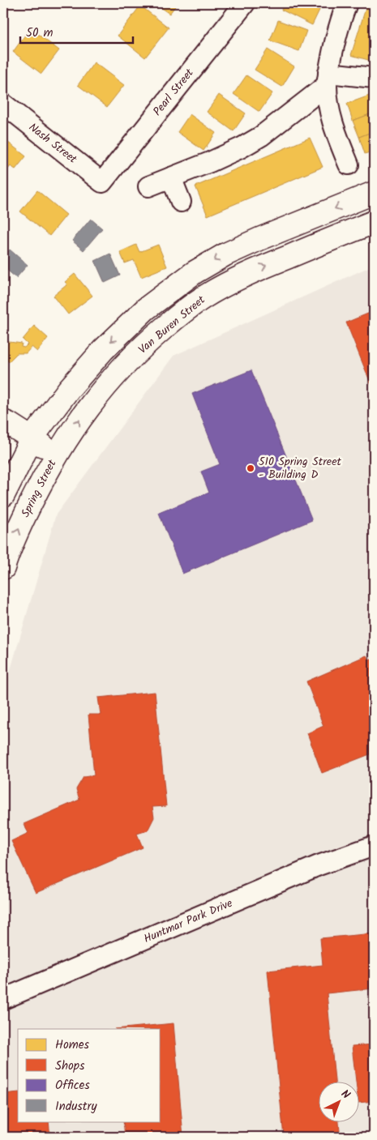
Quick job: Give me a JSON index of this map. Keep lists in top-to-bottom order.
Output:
{
  "streets": {
    "main road": ["Van Buren Street", "Spring Street"],
    "street": ["Pearl Street", "Nash Street", "Huntmar Park Drive"]
  },
  "crossings": [
    ["Pearl Street", "Nash Street"],
    ["Van Buren Street", "Spring Street"]
  ],
  "places": ["510 Spring Street - Building D"],
  "legend": [
    "Homes",
    "Shops",
    "Offices",
    "Industry"
  ],
  "scale_bar": "50 m",
  "north": "top right"
}
